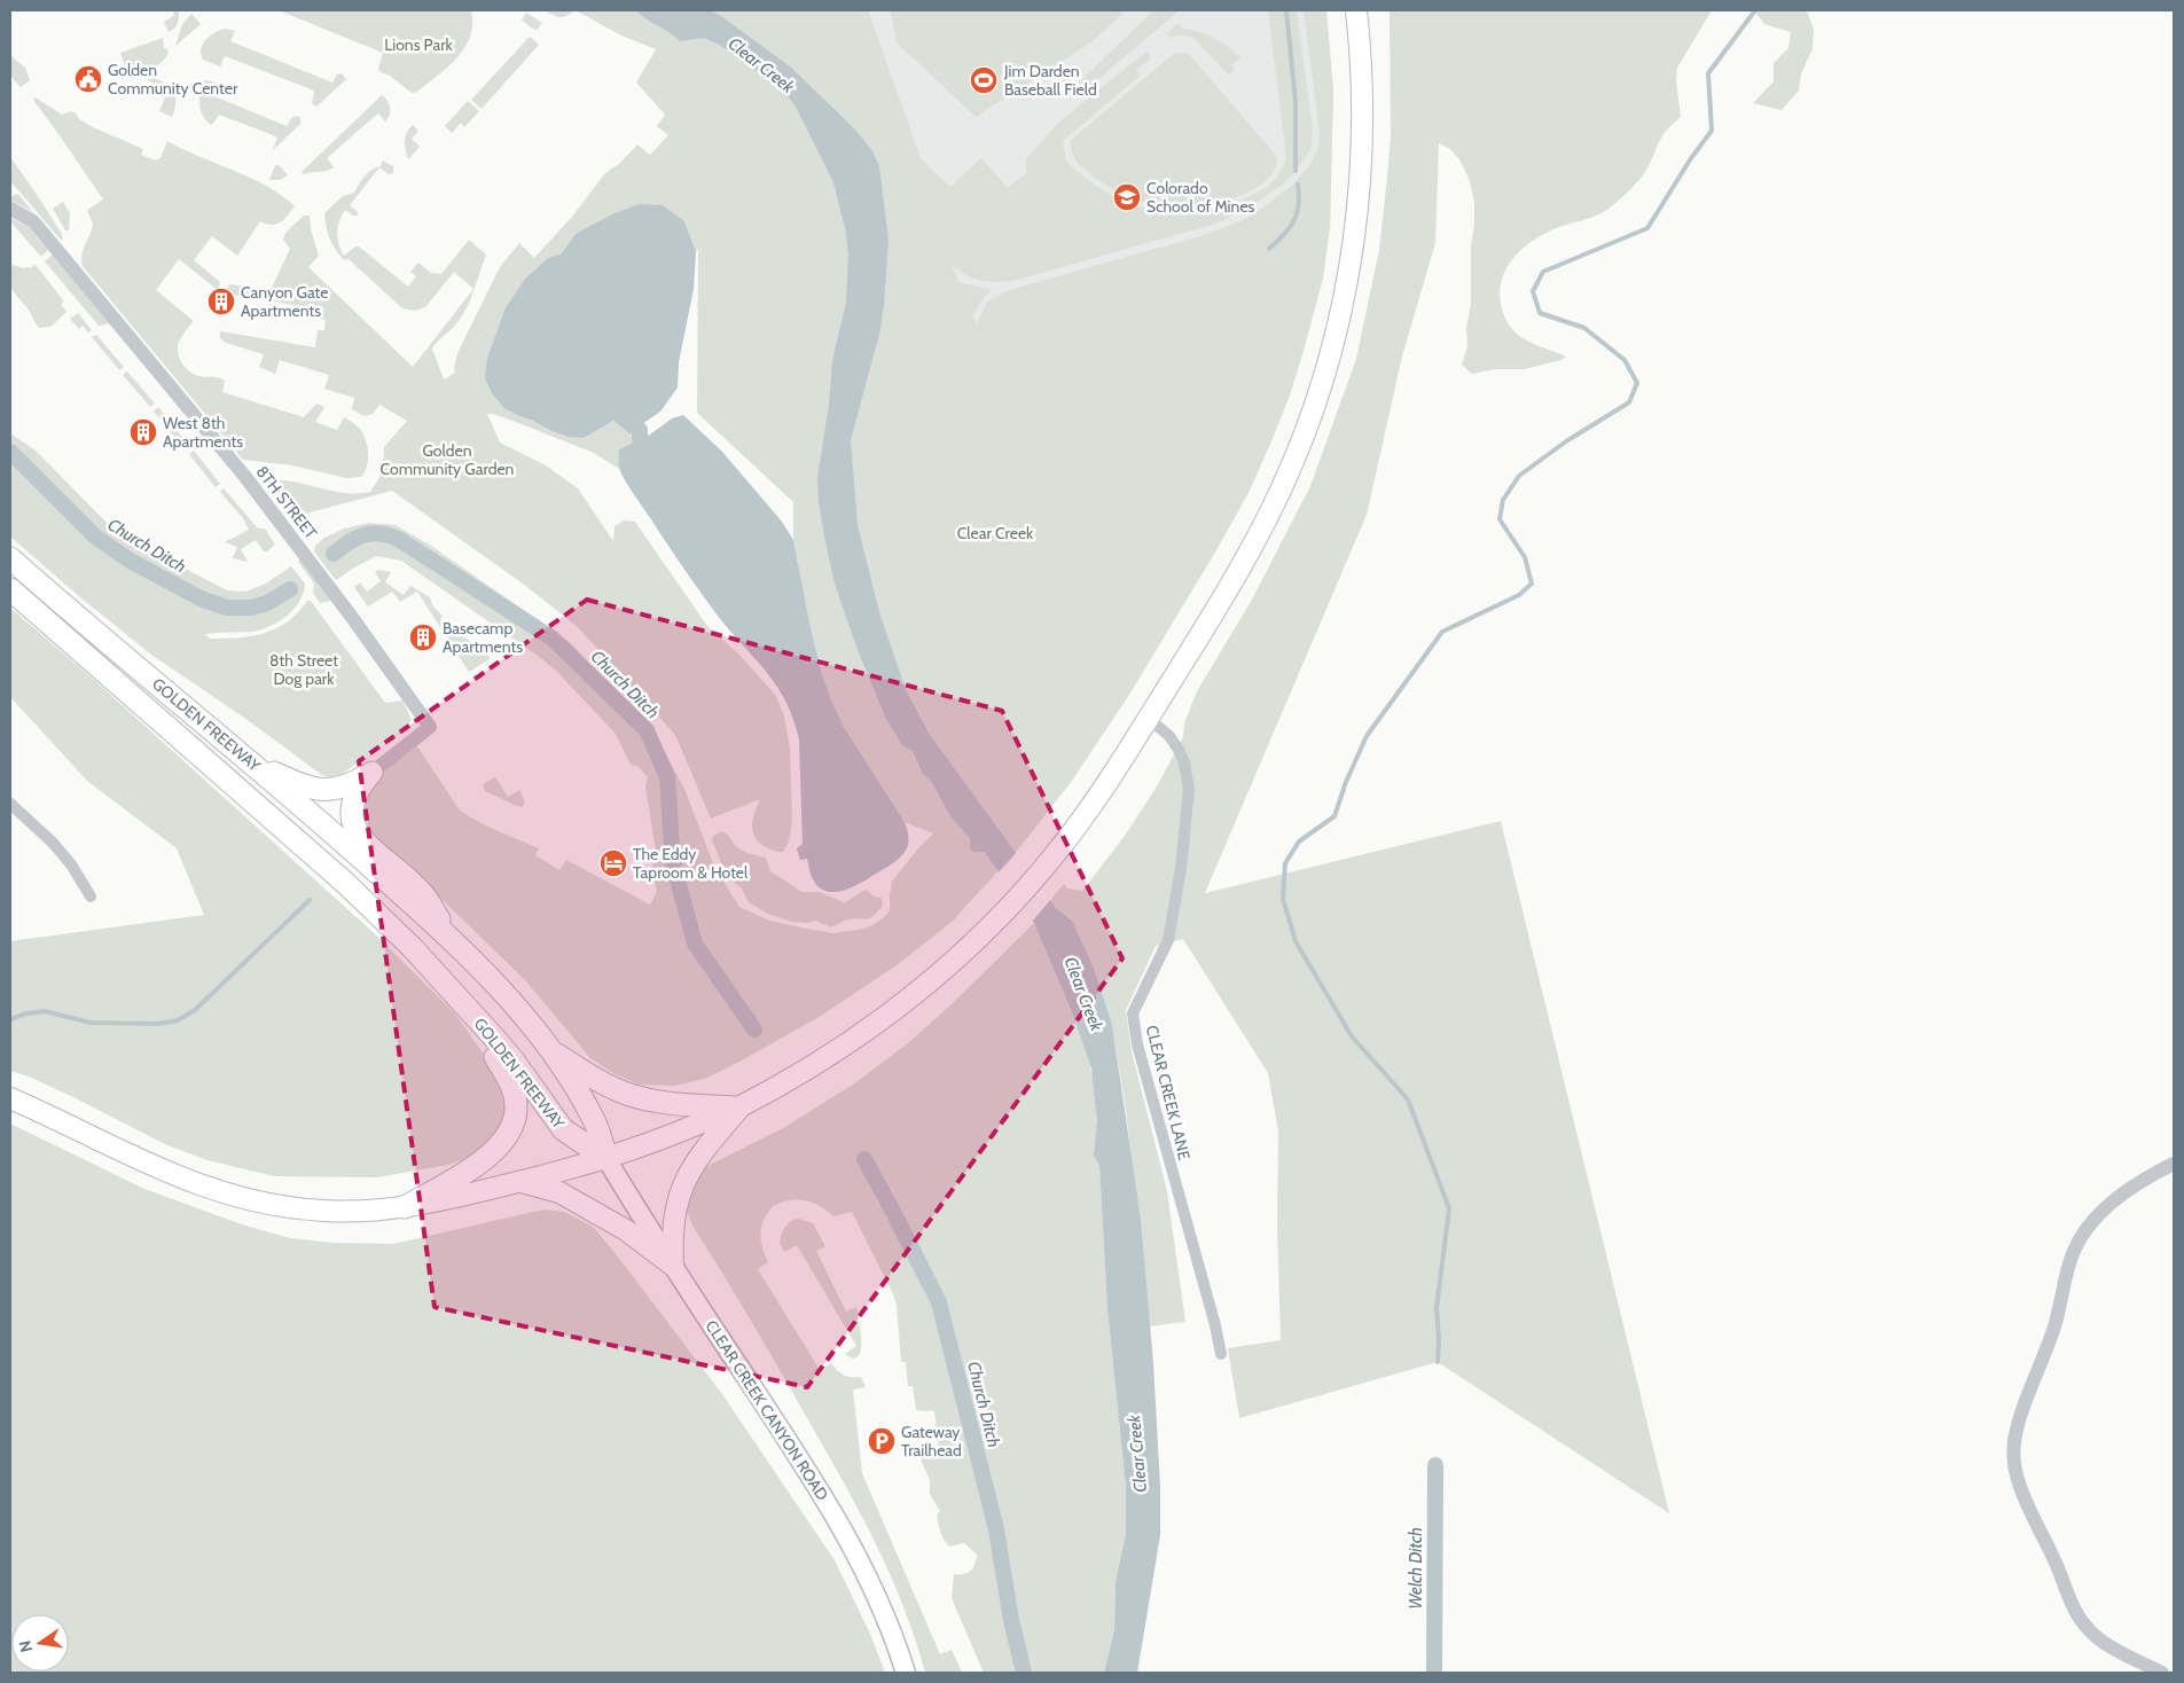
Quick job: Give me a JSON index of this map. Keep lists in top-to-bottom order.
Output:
{
  "streets": {
    "highway": ["GOLDEN FREEWAY"],
    "main road": ["CLEAR CREEK CANYON ROAD"],
    "street": ["8TH STREET", "CLEAR CREEK LANE"]
  },
  "crossings": [
    ["GOLDEN FREEWAY", "CLEAR CREEK CANYON ROAD"]
  ],
  "water": ["Clear Creek", "Church Ditch", "Welch Ditch"],
  "parks": [
    "Lions Park",
    "Golden Community Garden",
    "Clear Creek",
    "8th Street Dog park"
  ],
  "places": {
    "public building": ["Golden Community Center"],
    "sports": ["Jim Darden Baseball Field"],
    "school or university": ["Colorado School of Mines"],
    "building": ["Canyon Gate Apartments", "West 8th Apartments", "Basecamp Apartments"],
    "hotel": ["The Eddy Taproom & Hotel"],
    "parking": ["Gateway Trailhead"]
  },
  "north": "left"
}
